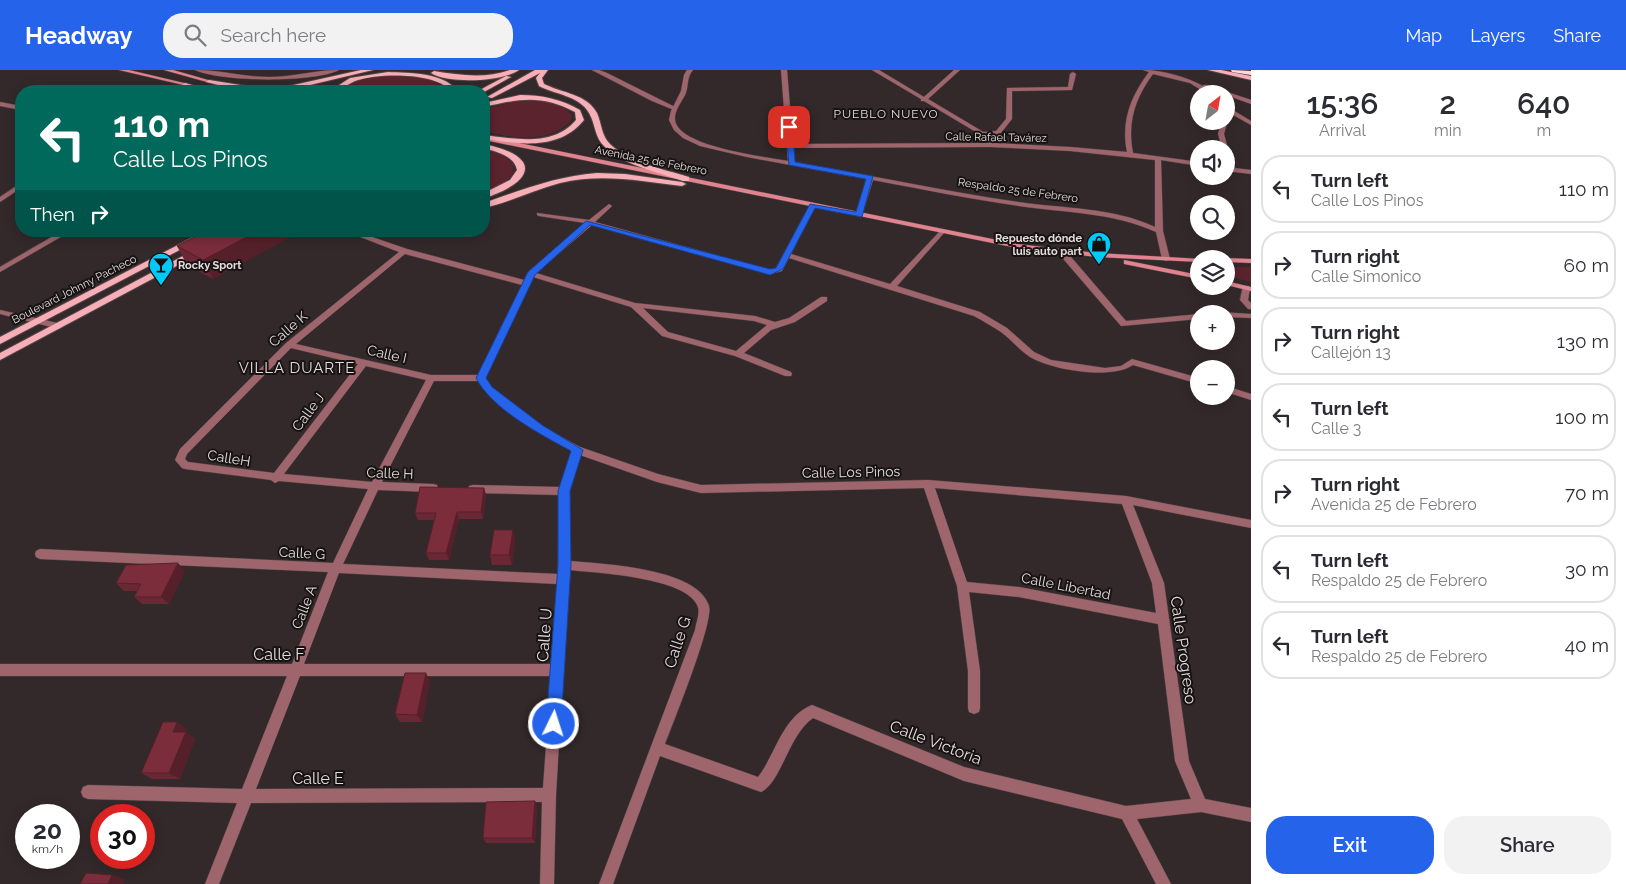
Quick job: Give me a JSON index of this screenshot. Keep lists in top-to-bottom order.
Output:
{
  "streets": {
    "main road": ["Avenida 25 de Febrero", "Boulevard Johnny Pacheco"],
    "street": [
      "Calle Rafael Tavárez",
      "Respaldo 25 de Febrero",
      "Calle K",
      "Calle I",
      "Calle J",
      "CalleH",
      "Calle Los Pinos",
      "Calle H",
      "Calle G",
      "Calle Libertad",
      "Calle A",
      "Calle U",
      "Calle Progreso",
      "Calle F",
      "Calle Victoria",
      "Calle E"
    ]
  },
  "crossings": [
    ["Calle K", "Calle I"],
    ["Calle K", "CalleH"],
    ["Calle I", "Calle J"],
    ["Calle I", "Calle Los Pinos"],
    ["Calle I", "Calle A"],
    ["Calle J", "CalleH"],
    ["Calle J", "Calle H"],
    ["CalleH", "Calle H"],
    ["Calle Los Pinos", "Calle U"],
    ["Calle Los Pinos", "Calle Progreso"],
    ["Calle H", "Calle A"],
    ["Calle G", "Calle A"],
    ["Calle G", "Calle U"],
    ["Calle G", "Calle Victoria"],
    ["Calle Libertad", "Calle Progreso"],
    ["Calle A", "Calle F"],
    ["Calle A", "Calle E"],
    ["Calle U", "Calle F"],
    ["Calle U", "Calle E"],
    ["Calle Progreso", "Calle Victoria"]
  ],
  "districts": ["PUEBLO NUEVO", "VILLA DUARTE"],
  "places": {
    "shop": ["Repuesto dónde luis auto part"],
    "bar": ["Rocky Sport"]
  },
  "north": "top right",
  "page": {
    "header": "Headway",
    "search": "Search here",
    "nav": ["Map", "Layers", "Share"],
    "eta": [
      "15:36",
      "Arrival",
      "2",
      "min",
      "640",
      "m"
    ],
    "map_buttons": ["+", "−"],
    "turn": ["110 m", "Calle Los Pinos"],
    "list": [
      {
        "name": "Turn left",
        "note": "Calle Los Pinos",
        "value": "110 m"
      },
      {
        "name": "Turn right",
        "note": "Calle Simonico",
        "value": "60 m"
      },
      {
        "name": "Turn right",
        "note": "Callejón 13",
        "value": "130 m"
      },
      {
        "name": "Turn left",
        "note": "Calle 3",
        "value": "100 m"
      },
      {
        "name": "Turn right",
        "note": "Avenida 25 de Febrero",
        "value": "70 m"
      },
      {
        "name": "Turn left",
        "note": "Respaldo 25 de Febrero",
        "value": "30 m"
      },
      {
        "name": "Turn left",
        "note": "Respaldo 25 de Febrero",
        "value": "40 m"
      }
    ],
    "then": "Then",
    "speed": "20 km/h",
    "limit": "30",
    "buttons": ["Exit", "Share"]
  }
}
